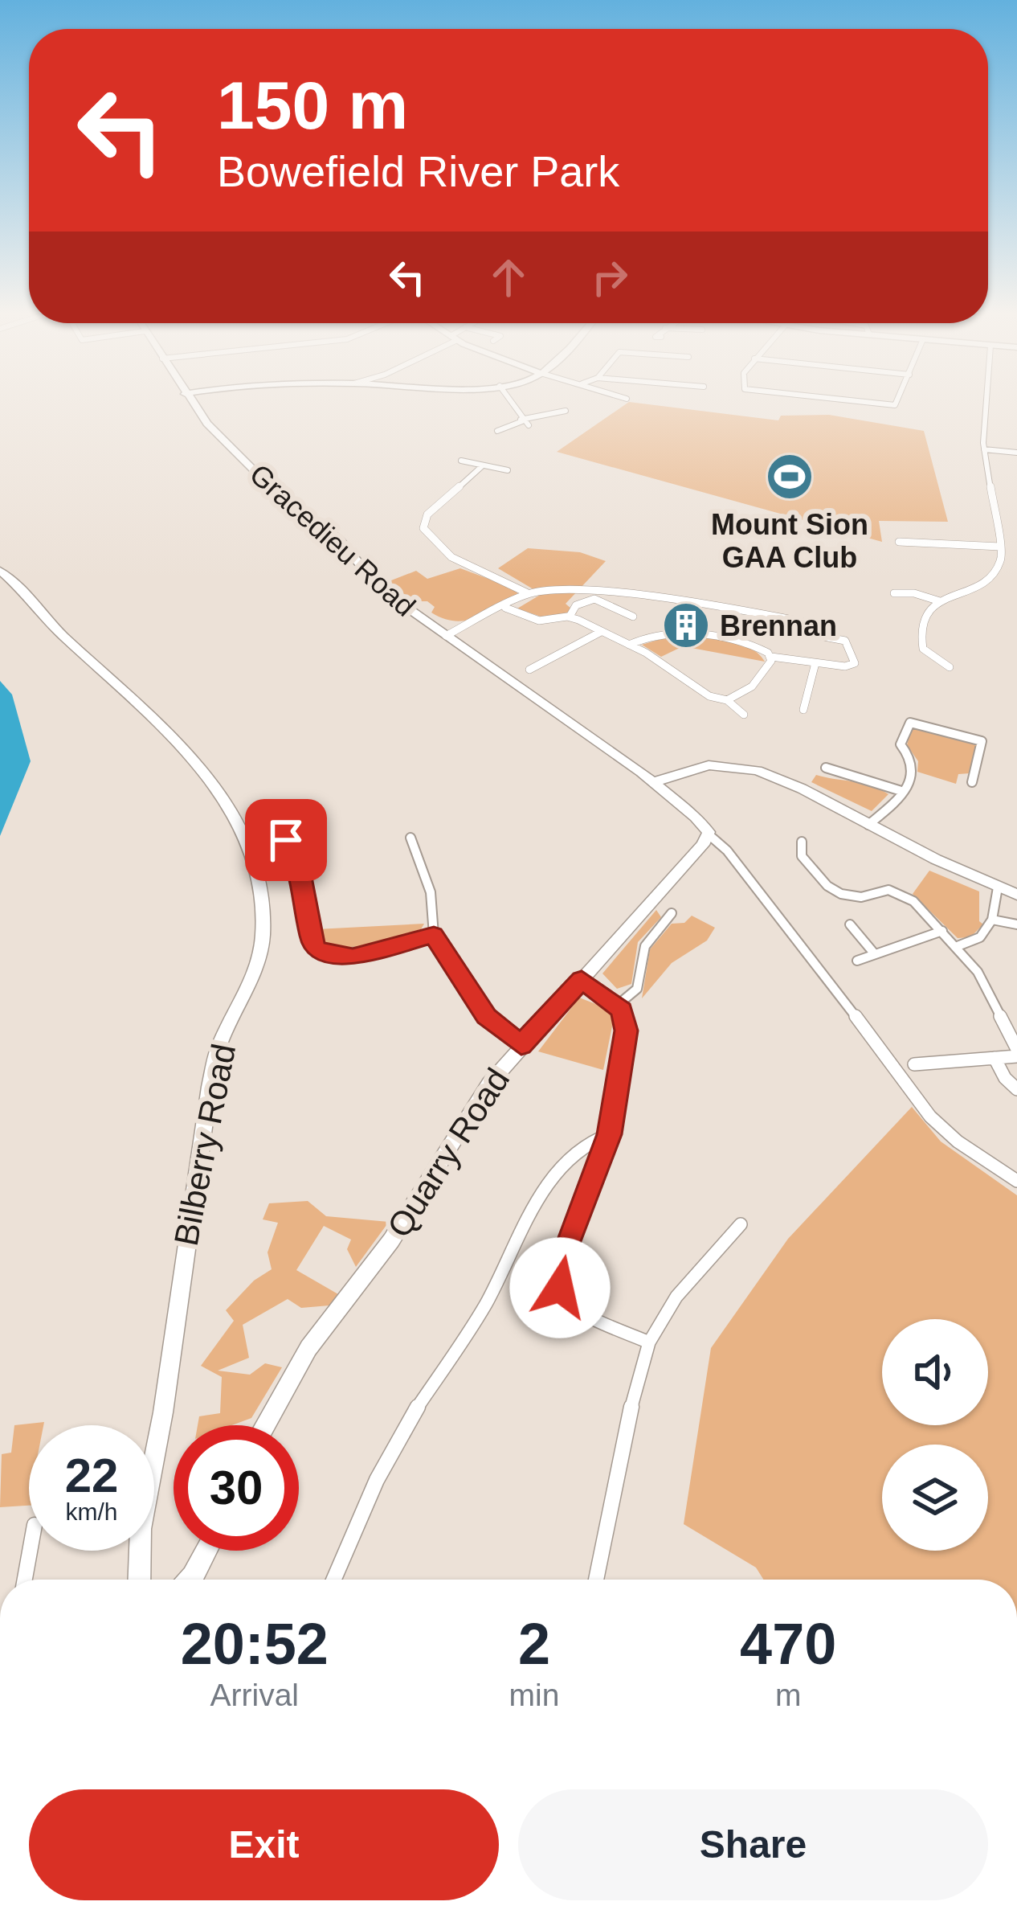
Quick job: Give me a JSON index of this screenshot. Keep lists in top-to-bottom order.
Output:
{
  "streets": {
    "street": ["Gracedieu Road", "Bilberry Road", "Quarry Road"]
  },
  "crossings": [
    ["Gracedieu Road", "Quarry Road"]
  ],
  "places": {
    "sports": ["Mount Sion GAA Club"],
    "building": ["Brennan"]
  },
  "page": {
    "turn": ["150 m", "Bowefield River Park"],
    "speed": "22 km/h",
    "limit": "30",
    "eta": [
      "20:52",
      "Arrival",
      "2",
      "min",
      "470",
      "m"
    ],
    "buttons": ["Exit", "Share"]
  }
}
